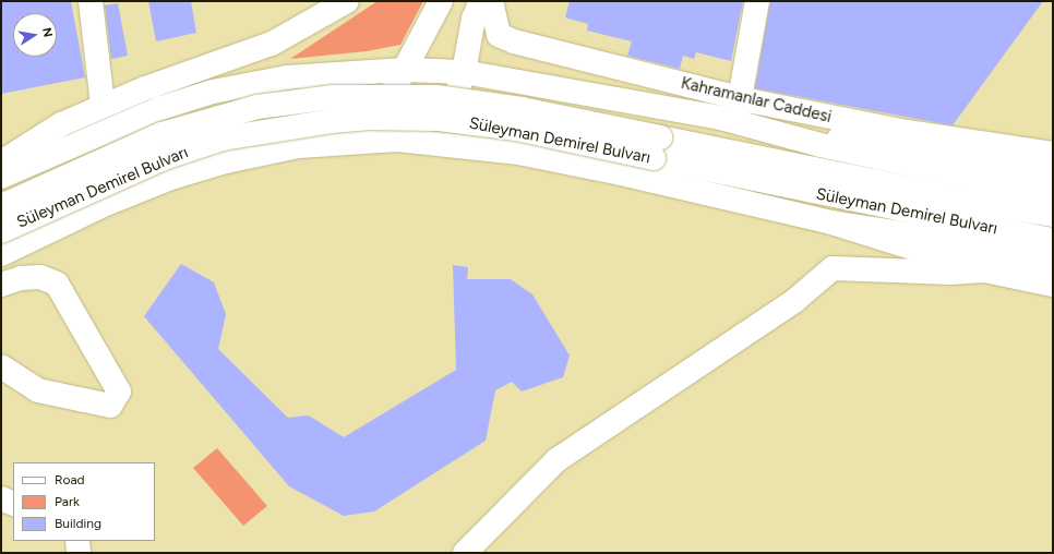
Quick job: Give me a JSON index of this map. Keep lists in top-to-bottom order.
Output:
{
  "streets": {
    "main road": ["Kahramanlar Caddesi", "Süleyman Demirel Bulvarı"]
  },
  "legend": ["Road", "Park", "Building"],
  "north": "right"
}
